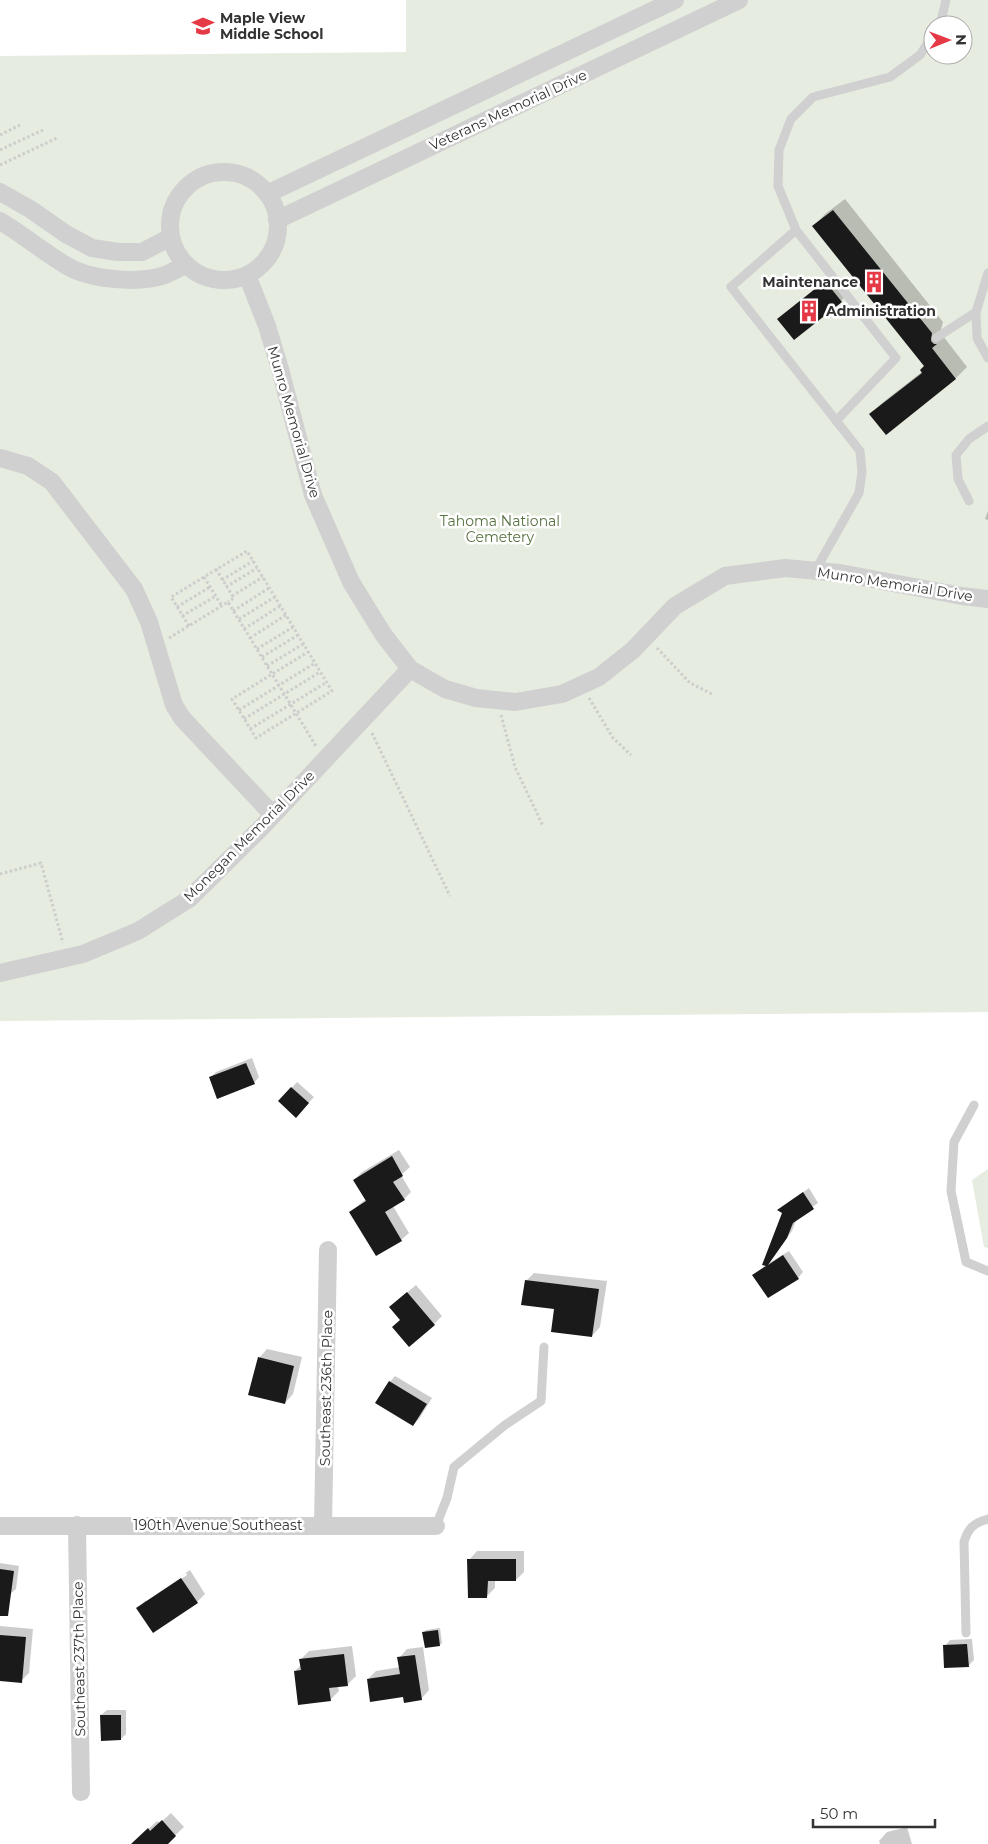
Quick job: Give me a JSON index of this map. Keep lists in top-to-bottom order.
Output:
{
  "streets": {
    "street": [
      "Veterans Memorial Drive",
      "Munro Memorial Drive",
      "Monegan Memorial Drive",
      "Southeast 236th Place",
      "190th Avenue Southeast",
      "Southeast 237th Place"
    ]
  },
  "crossings": [
    ["Veterans Memorial Drive", "Munro Memorial Drive"],
    ["Munro Memorial Drive", "Monegan Memorial Drive"],
    ["Southeast 236th Place", "190th Avenue Southeast"],
    ["190th Avenue Southeast", "Southeast 237th Place"]
  ],
  "parks": ["Tahoma National Cemetery"],
  "places": {
    "school or university": ["Maple View Middle School"],
    "building": ["Maintenance", "Administration"]
  },
  "scale_bar": "50 m",
  "north": "right"
}
